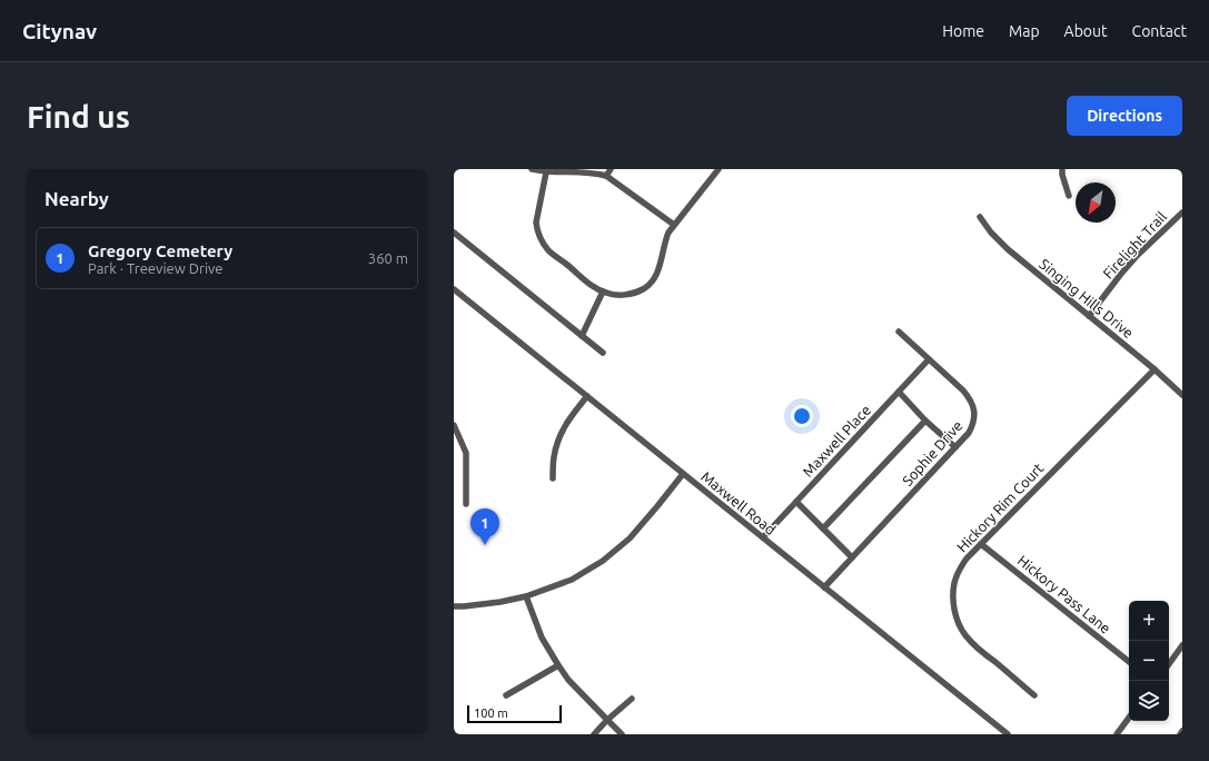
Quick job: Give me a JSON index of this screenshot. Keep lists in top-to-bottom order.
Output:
{
  "streets": {
    "street": [
      "Firelight Trail",
      "Singing Hills Drive",
      "Maxwell Place",
      "Sophie Drive",
      "Maxwell Road",
      "Hickory Rim Court",
      "Hickory Pass Lane"
    ]
  },
  "crossings": [
    ["Firelight Trail", "Singing Hills Drive"],
    ["Singing Hills Drive", "Hickory Rim Court"],
    ["Maxwell Place", "Sophie Drive"],
    ["Maxwell Place", "Maxwell Road"],
    ["Sophie Drive", "Maxwell Road"],
    ["Hickory Rim Court", "Hickory Pass Lane"]
  ],
  "scale_bar": "100 m",
  "north": "bottom left",
  "page": {
    "header": "Citynav",
    "nav": [
      "Home",
      "Map",
      "About",
      "Contact"
    ],
    "buttons": "Directions",
    "title": "Find us",
    "heading": "Nearby",
    "list": [
      {
        "mark": "1",
        "name": "Gregory Cemetery",
        "note": "Park · Treeview Drive",
        "value": "360 m"
      }
    ],
    "pins": "1",
    "map_buttons": ["+", "−"],
    "scale": "100 m"
  }
}
